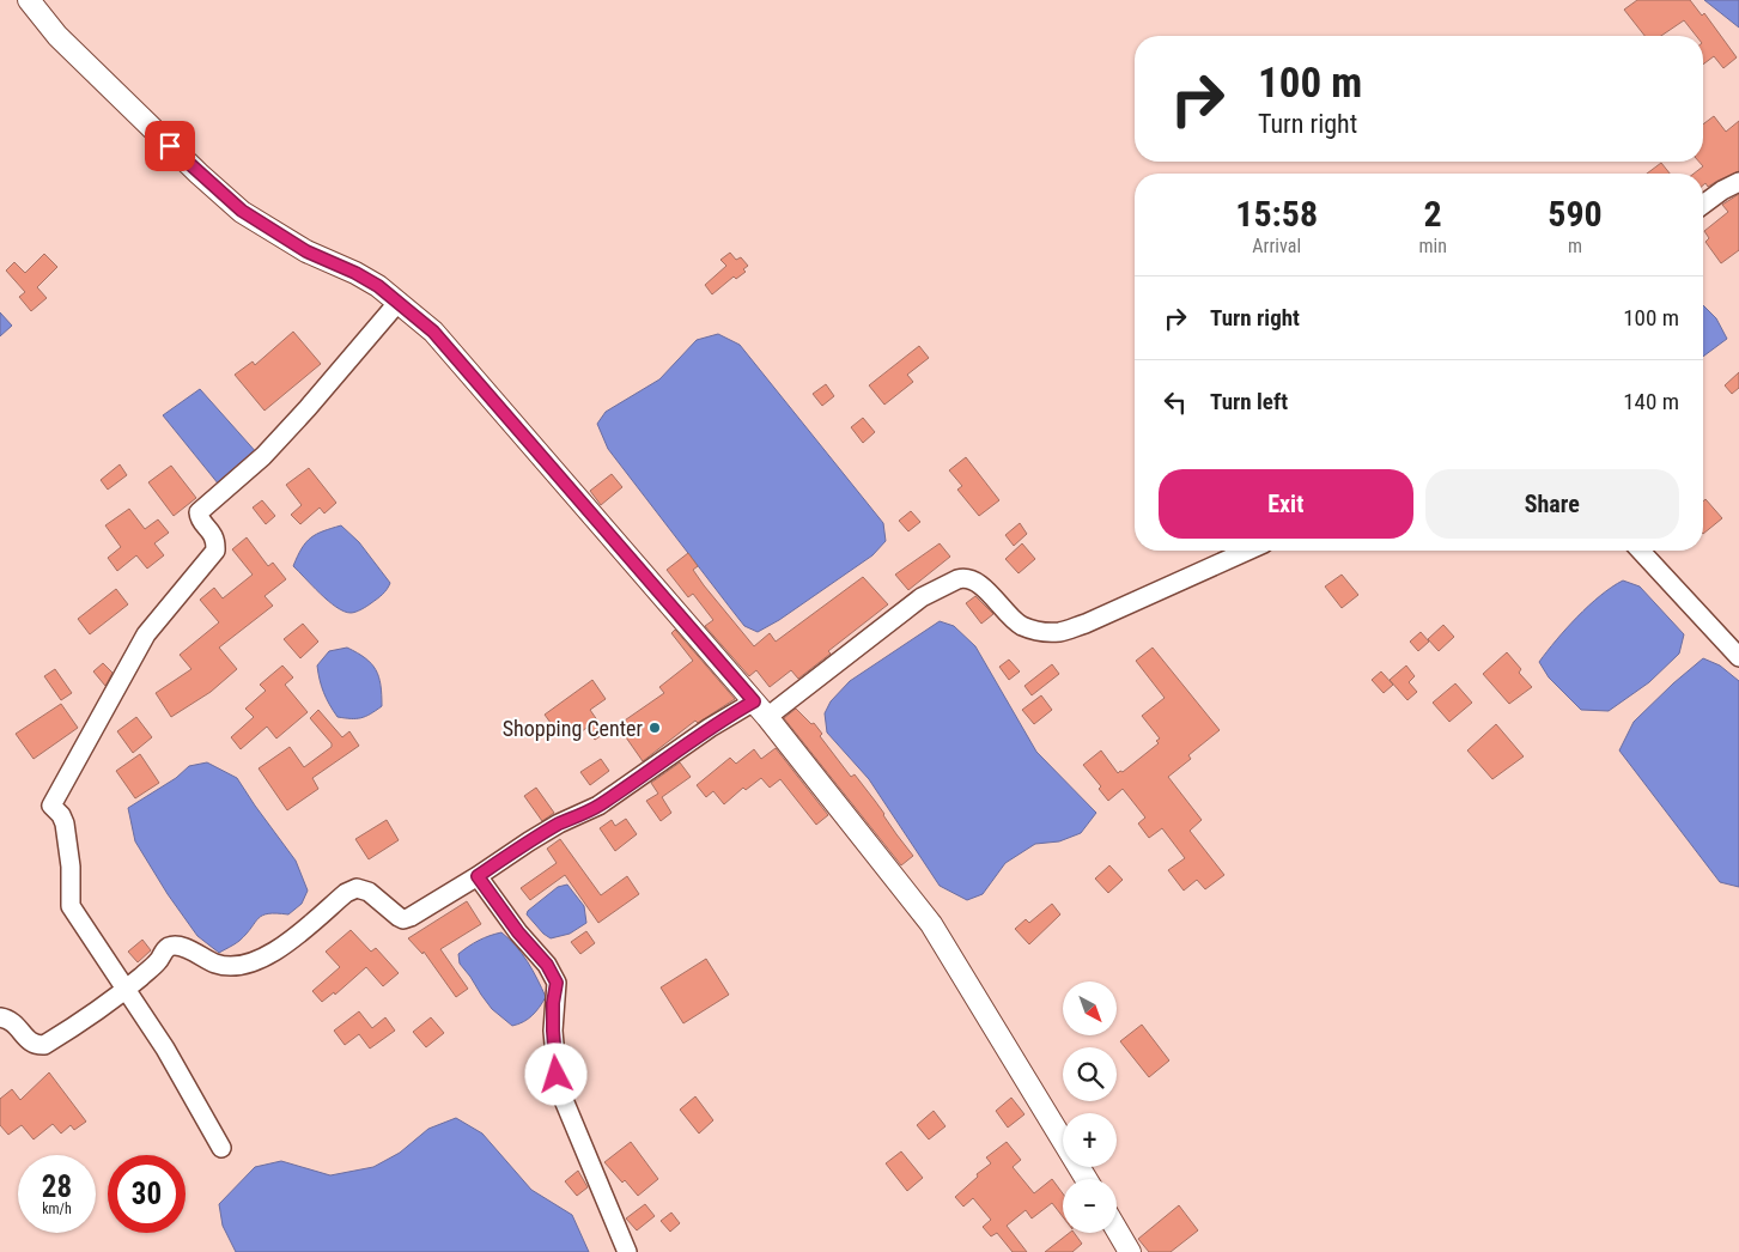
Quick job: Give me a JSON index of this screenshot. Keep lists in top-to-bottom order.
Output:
{
  "places": ["Shopping Center"],
  "north": "bottom right",
  "page": {
    "turn": ["100 m", "Turn right"],
    "eta": [
      "15:58",
      "Arrival",
      "2",
      "min",
      "590",
      "m"
    ],
    "list": [
      {
        "name": "Turn right",
        "value": "100 m"
      },
      {
        "name": "Turn left",
        "value": "140 m"
      }
    ],
    "buttons": ["Exit", "Share"],
    "map_buttons": ["+", "−"],
    "speed": "28 km/h",
    "limit": "30"
  }
}
